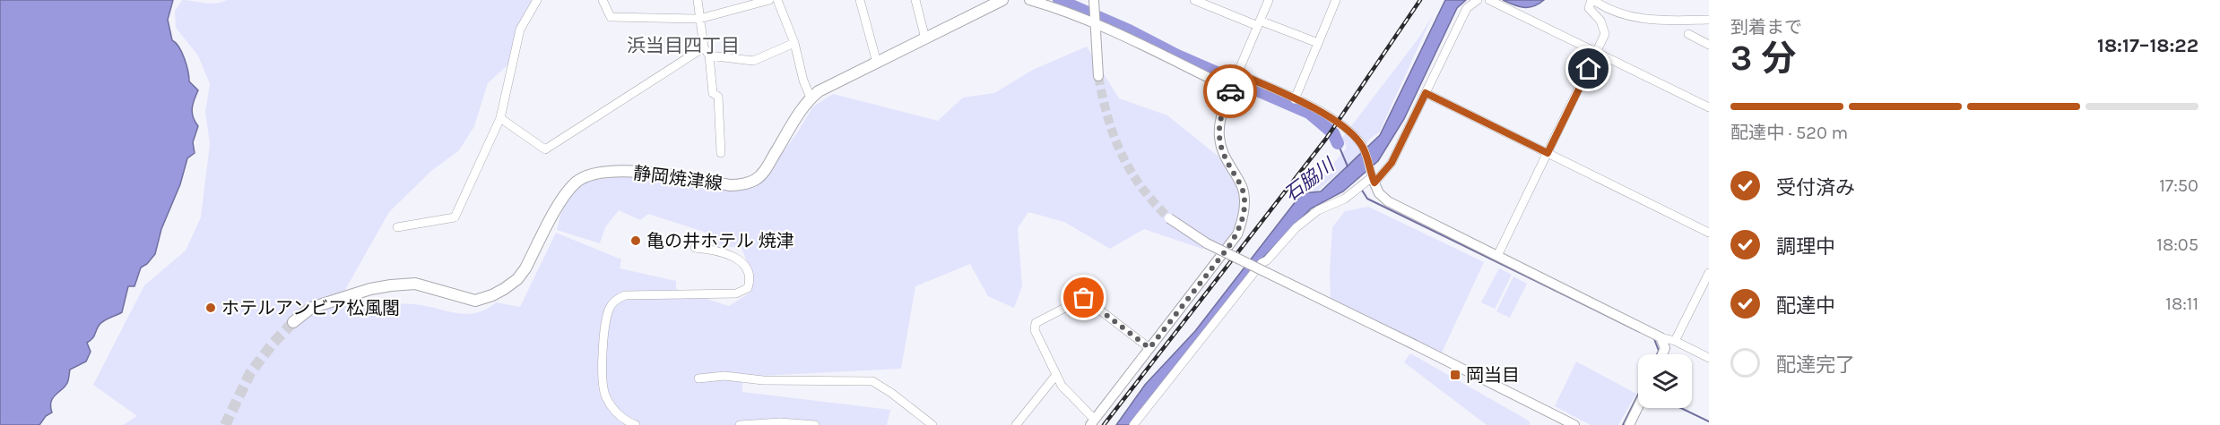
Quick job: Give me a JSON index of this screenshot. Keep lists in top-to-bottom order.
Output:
{
  "streets": {
    "main road": ["静岡焼津線"]
  },
  "districts": ["浜当目四丁目"],
  "water": ["石脇川"],
  "places": {
    "other": ["亀の井ホテル 焼津", "ホテルアンビア松風閣"],
    "transit": ["岡当目"]
  },
  "page": {
    "heading": ["3 分", "到着まで", "18:17–18:22"],
    "bar": "配達中 · 520 m",
    "list": [
      ["受付済み", "17:50"],
      ["調理中", "18:05"],
      ["配達中", "18:11"],
      "配達完了"
    ]
  }
}
